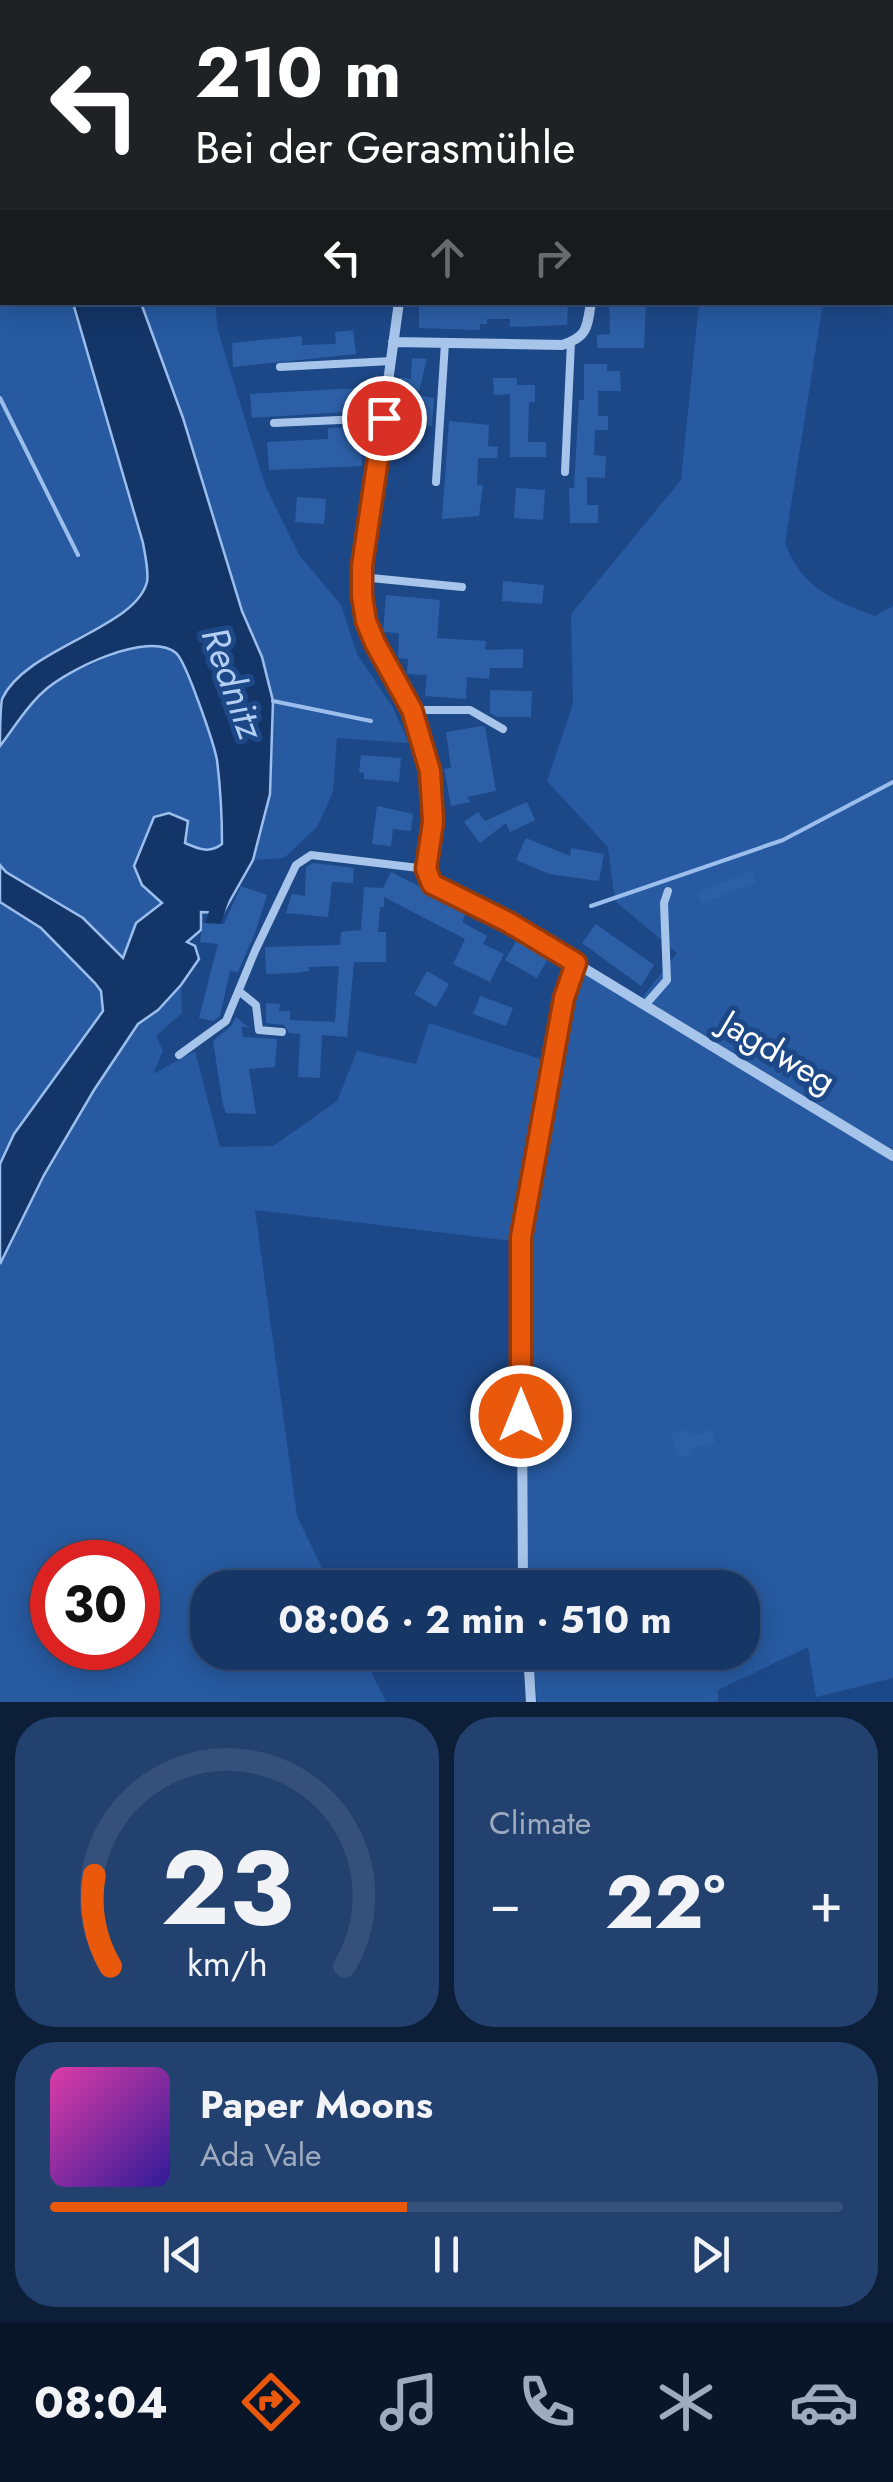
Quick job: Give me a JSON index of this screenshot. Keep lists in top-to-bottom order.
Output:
{
  "streets": {
    "street": ["Jagdweg"]
  },
  "water": ["Rednitz"],
  "page": {
    "turn": ["210 m", "Bei der Gerasmühle"],
    "limit": "30",
    "trip": "08:06 · 2 min · 510 m",
    "tile": "Climate",
    "heat": ["−", "22°", "+"],
    "song": ["Paper Moons", "Ada Vale"],
    "tabs": "08:04",
    "gauge": ["23", "km/h"]
  }
}
